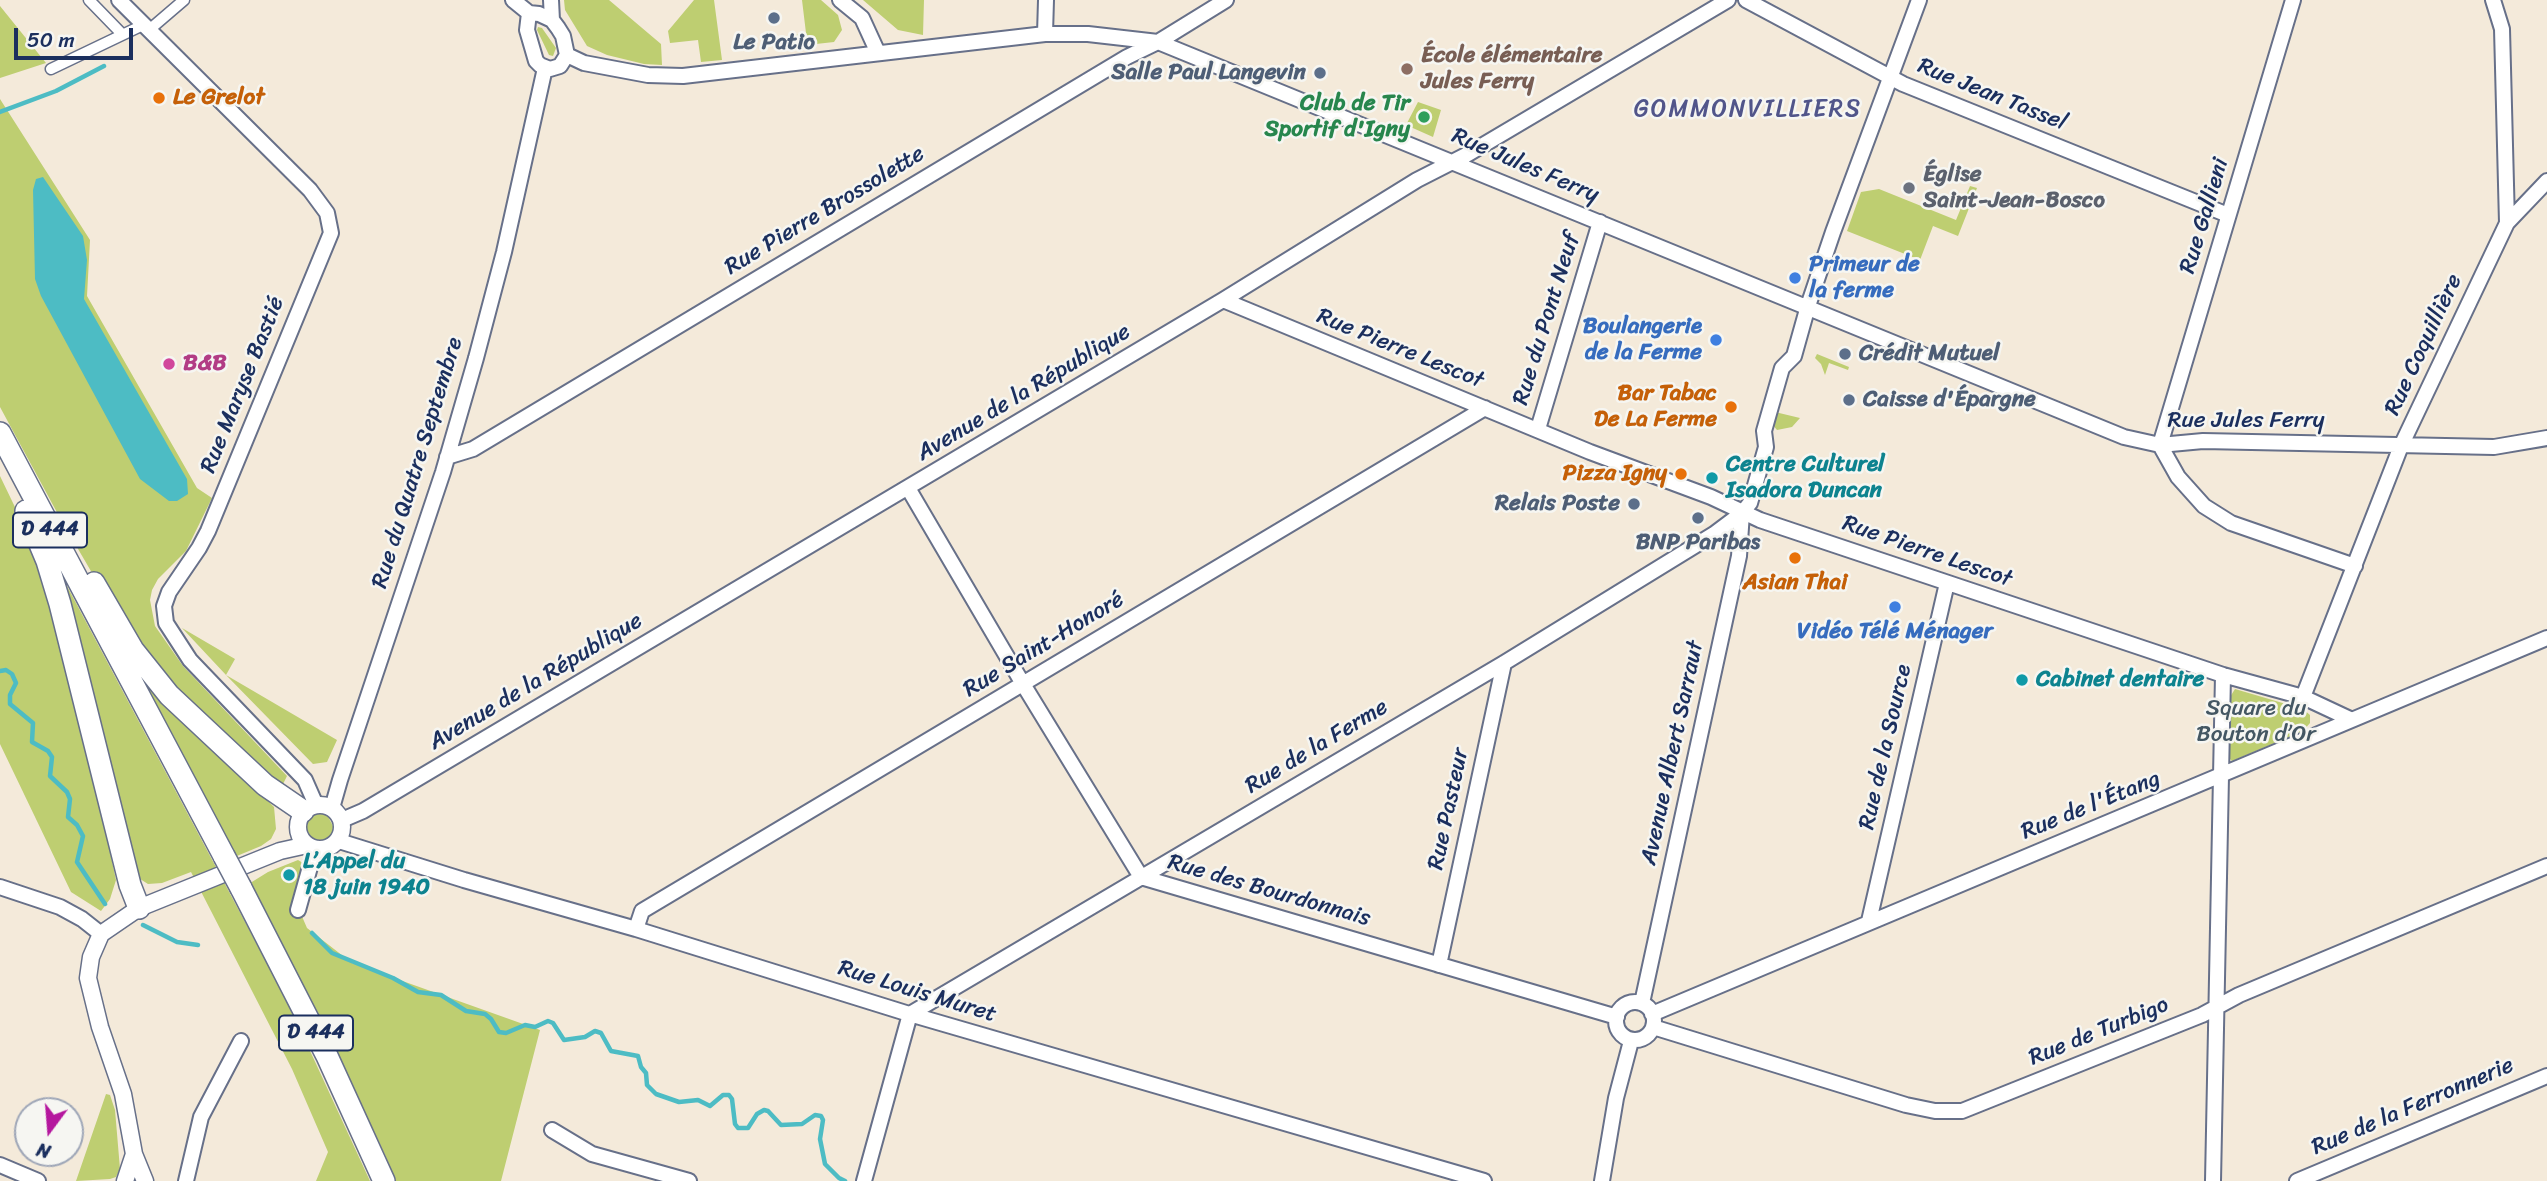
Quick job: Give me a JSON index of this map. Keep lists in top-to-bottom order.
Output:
{
  "streets": {
    "main road": ["D 444"],
    "street": [
      "Rue Jean Tassel",
      "Rue Jules Ferry",
      "Rue Pierre Brossolette",
      "Rue Gallieni",
      "Rue du Pont Neuf",
      "Rue Coquillière",
      "Rue Pierre Lescot",
      "Rue Maryse Bastié",
      "Avenue de la République",
      "Rue du Quatre Septembre",
      "Rue Saint-Honoré",
      "Rue de la Ferme",
      "Rue de la Source",
      "Avenue Albert Sarraut",
      "Rue de l'Étang",
      "Rue Pasteur",
      "Rue des Bourdonnais",
      "Rue Louis Muret",
      "Rue de Turbigo",
      "Rue de la Ferronnerie"
    ]
  },
  "crossings": [
    ["Rue Jean Tassel", "Rue Gallieni"],
    ["Rue Jules Ferry", "Rue Pierre Brossolette"],
    ["Rue Jules Ferry", "Rue Gallieni"],
    ["Rue Jules Ferry", "Rue du Pont Neuf"],
    ["Rue Jules Ferry", "Rue Coquillière"],
    ["Rue Jules Ferry", "Avenue de la République"],
    ["Rue Pierre Brossolette", "Rue du Quatre Septembre"],
    ["Rue du Pont Neuf", "Rue Pierre Lescot"],
    ["Rue Coquillière", "Rue Pierre Lescot"],
    ["Rue Pierre Lescot", "Avenue de la République"],
    ["Rue Pierre Lescot", "Rue Saint-Honoré"],
    ["Rue Pierre Lescot", "Rue de la Ferme"],
    ["Rue Pierre Lescot", "Rue de la Source"],
    ["Rue Pierre Lescot", "Avenue Albert Sarraut"],
    ["Rue Pierre Lescot", "Rue de l'Étang"],
    ["Rue Maryse Bastié", "Avenue de la République"],
    ["Rue Maryse Bastié", "Rue du Quatre Septembre"],
    ["Rue Maryse Bastié", "Rue Louis Muret"],
    ["Avenue de la République", "Rue du Quatre Septembre"],
    ["Avenue de la République", "Rue des Bourdonnais"],
    ["Avenue de la République", "Rue Louis Muret"],
    ["Rue du Quatre Septembre", "Rue Louis Muret"],
    ["Rue Saint-Honoré", "Rue des Bourdonnais"],
    ["Rue Saint-Honoré", "Rue Louis Muret"],
    ["Rue de la Ferme", "Avenue Albert Sarraut"],
    ["Rue de la Ferme", "Rue Pasteur"],
    ["Rue de la Ferme", "Rue des Bourdonnais"],
    ["Rue de la Ferme", "Rue Louis Muret"],
    ["Rue de la Source", "Rue de l'Étang"],
    ["Avenue Albert Sarraut", "Rue de l'Étang"],
    ["Avenue Albert Sarraut", "Rue des Bourdonnais"],
    ["Avenue Albert Sarraut", "Rue de Turbigo"],
    ["Rue de l'Étang", "Rue des Bourdonnais"],
    ["Rue de l'Étang", "Rue de Turbigo"],
    ["Rue Pasteur", "Rue des Bourdonnais"],
    ["Rue des Bourdonnais", "Rue de Turbigo"]
  ],
  "districts": ["GOMMONVILLIERS"],
  "parks": ["Square du Bouton d’Or"],
  "places": [
    "Le Patio",
    "École élémentaire Jules Ferry",
    "Salle Paul Langevin",
    "Le Grelot",
    "Club de Tir Sportif d'Igny",
    "Église Saint-Jean-Bosco",
    "Primeur de la ferme",
    "Boulangerie de la Ferme",
    "Crédit Mutuel",
    "B&B",
    "Caisse d'Épargne",
    "Bar Tabac De La Ferme",
    "Pizza Igny",
    "Centre Culturel Isadora Duncan",
    "Relais Poste",
    "BNP Paribas",
    "Asian Thai",
    "Vidéo Télé Ménager",
    "Cabinet dentaire",
    "L’Appel du 18 juin 1940"
  ],
  "scale_bar": "50 m",
  "north": "bottom"
}
